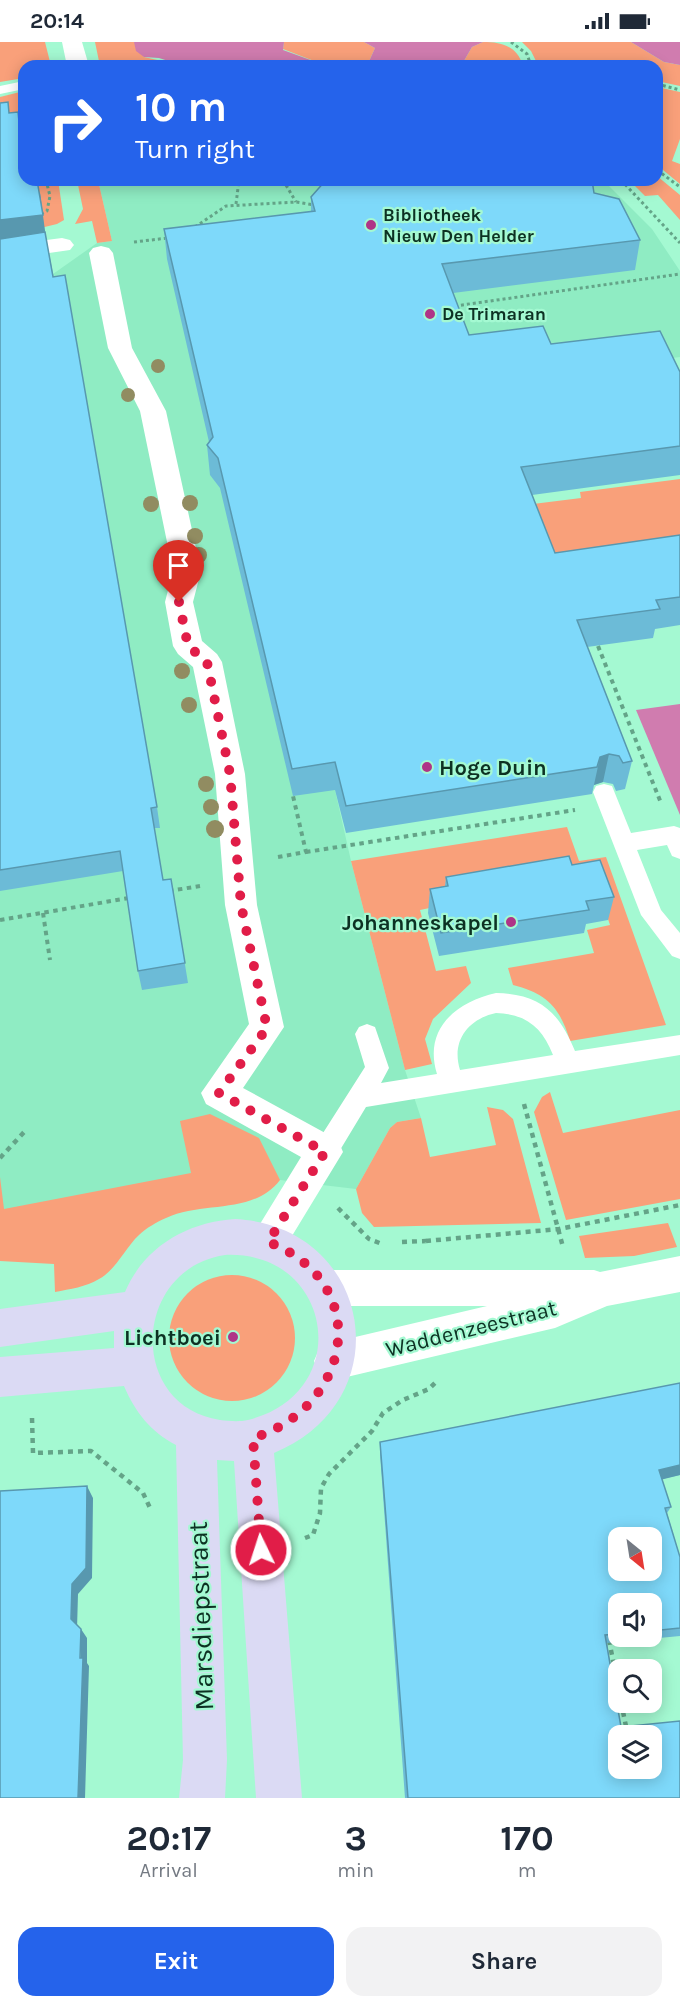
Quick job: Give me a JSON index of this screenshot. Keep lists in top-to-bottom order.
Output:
{
  "streets": {
    "main road": ["Marsdiepstraat"],
    "street": ["Waddenzeestraat"]
  },
  "crossings": [
    ["Waddenzeestraat", "Marsdiepstraat"]
  ],
  "places": [
    "Bibliotheek Nieuw Den Helder",
    "De Trimaran",
    "Hoge Duin",
    "Johanneskapel",
    "Lichtboei"
  ],
  "north": "bottom right",
  "page": {
    "status": "20:14",
    "turn": ["10 m", "Turn right"],
    "eta": [
      "20:17",
      "Arrival",
      "3",
      "min",
      "170",
      "m"
    ],
    "buttons": ["Exit", "Share"]
  }
}
